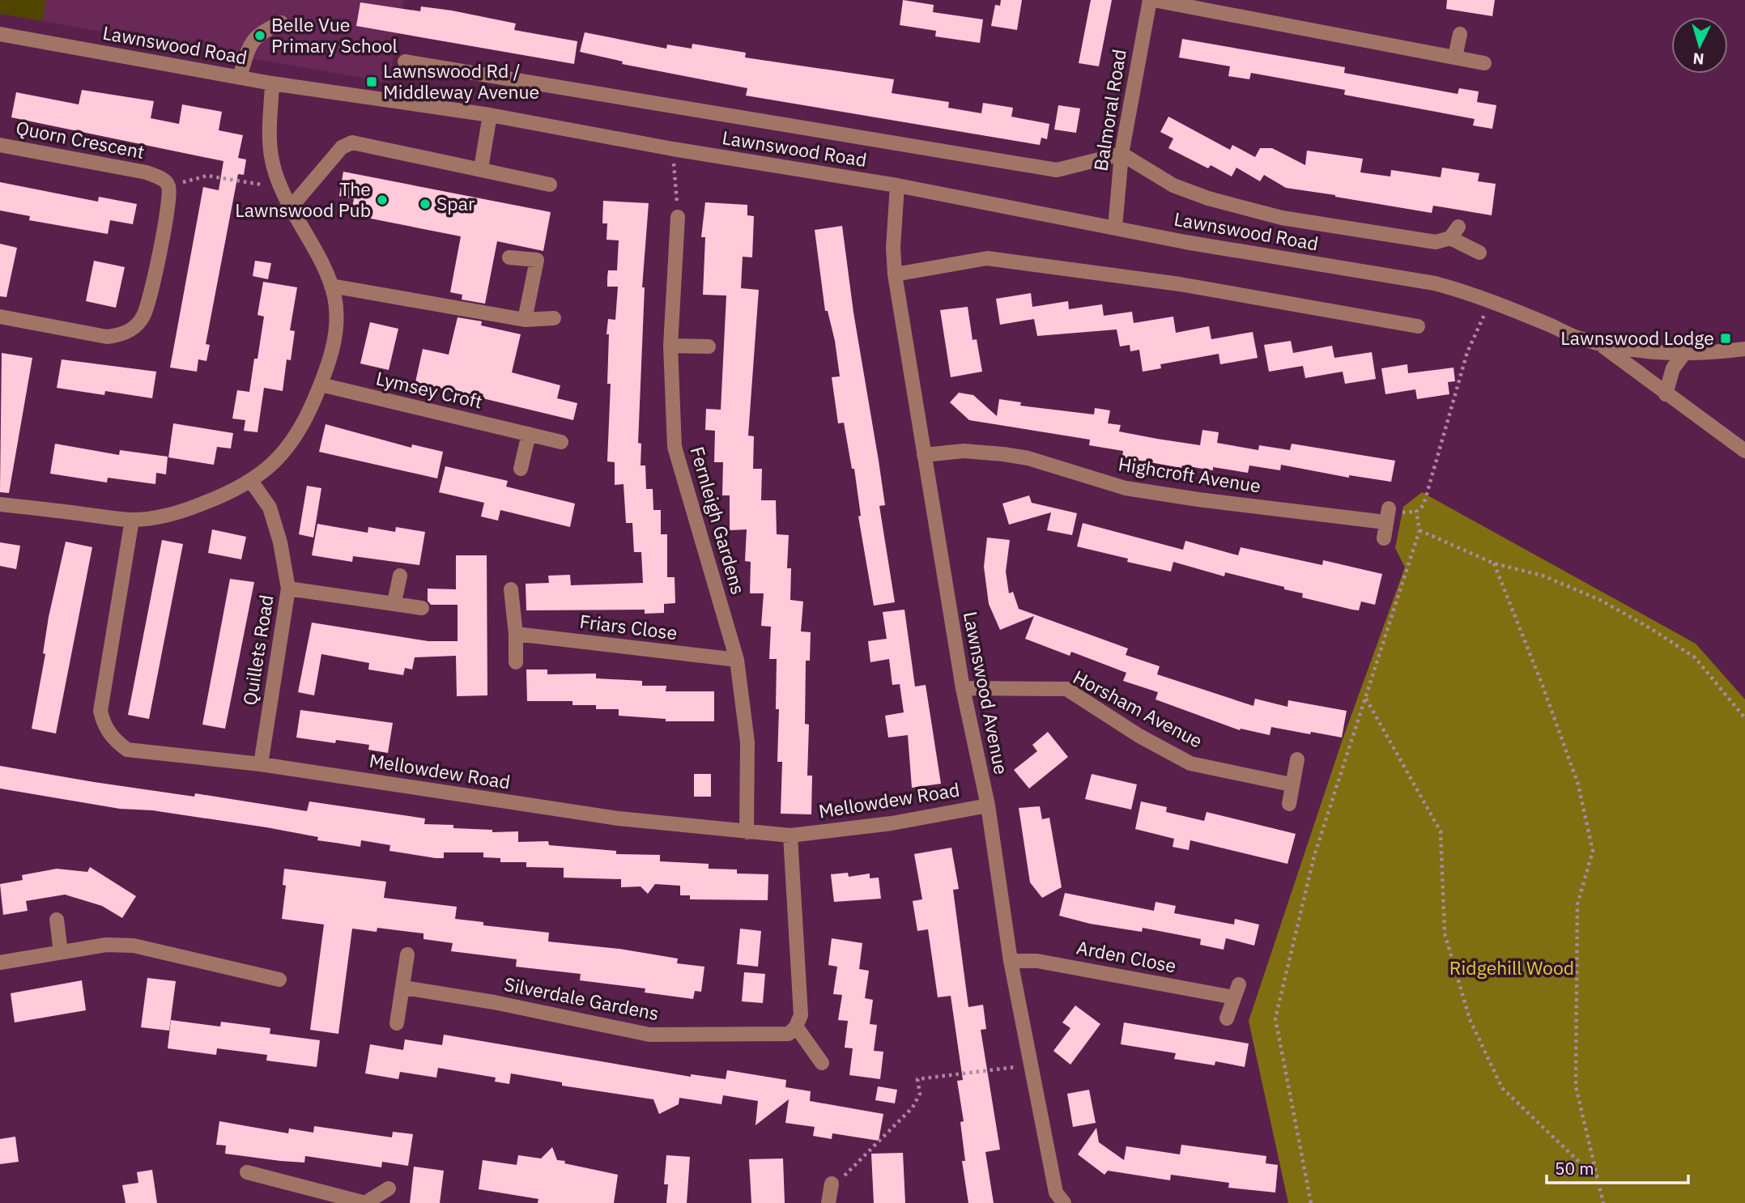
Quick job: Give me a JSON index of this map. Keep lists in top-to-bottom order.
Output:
{
  "streets": {
    "street": [
      "Lawnswood Road",
      "Balmoral Road",
      "Quorn Crescent",
      "Lymsey Croft",
      "Highcroft Avenue",
      "Fernleigh Gardens",
      "Friars Close",
      "Quillets Road",
      "Lawnswood Avenue",
      "Horsham Avenue",
      "Mellowdew Road",
      "Arden Close",
      "Silverdale Gardens"
    ]
  },
  "crossings": [
    ["Lawnswood Road", "Balmoral Road"],
    ["Lawnswood Road", "Lawnswood Avenue"],
    ["Highcroft Avenue", "Lawnswood Avenue"],
    ["Fernleigh Gardens", "Friars Close"],
    ["Fernleigh Gardens", "Mellowdew Road"],
    ["Quillets Road", "Mellowdew Road"],
    ["Lawnswood Avenue", "Horsham Avenue"],
    ["Lawnswood Avenue", "Mellowdew Road"],
    ["Lawnswood Avenue", "Arden Close"]
  ],
  "parks": ["Ridgehill Wood"],
  "places": {
    "other": ["Belle Vue Primary School", "The Lawnswood Pub", "Spar"],
    "transit": ["Lawnswood Rd / Middleway Avenue", "Lawnswood Lodge"]
  },
  "scale_bar": "50 m",
  "north": "bottom"
}
